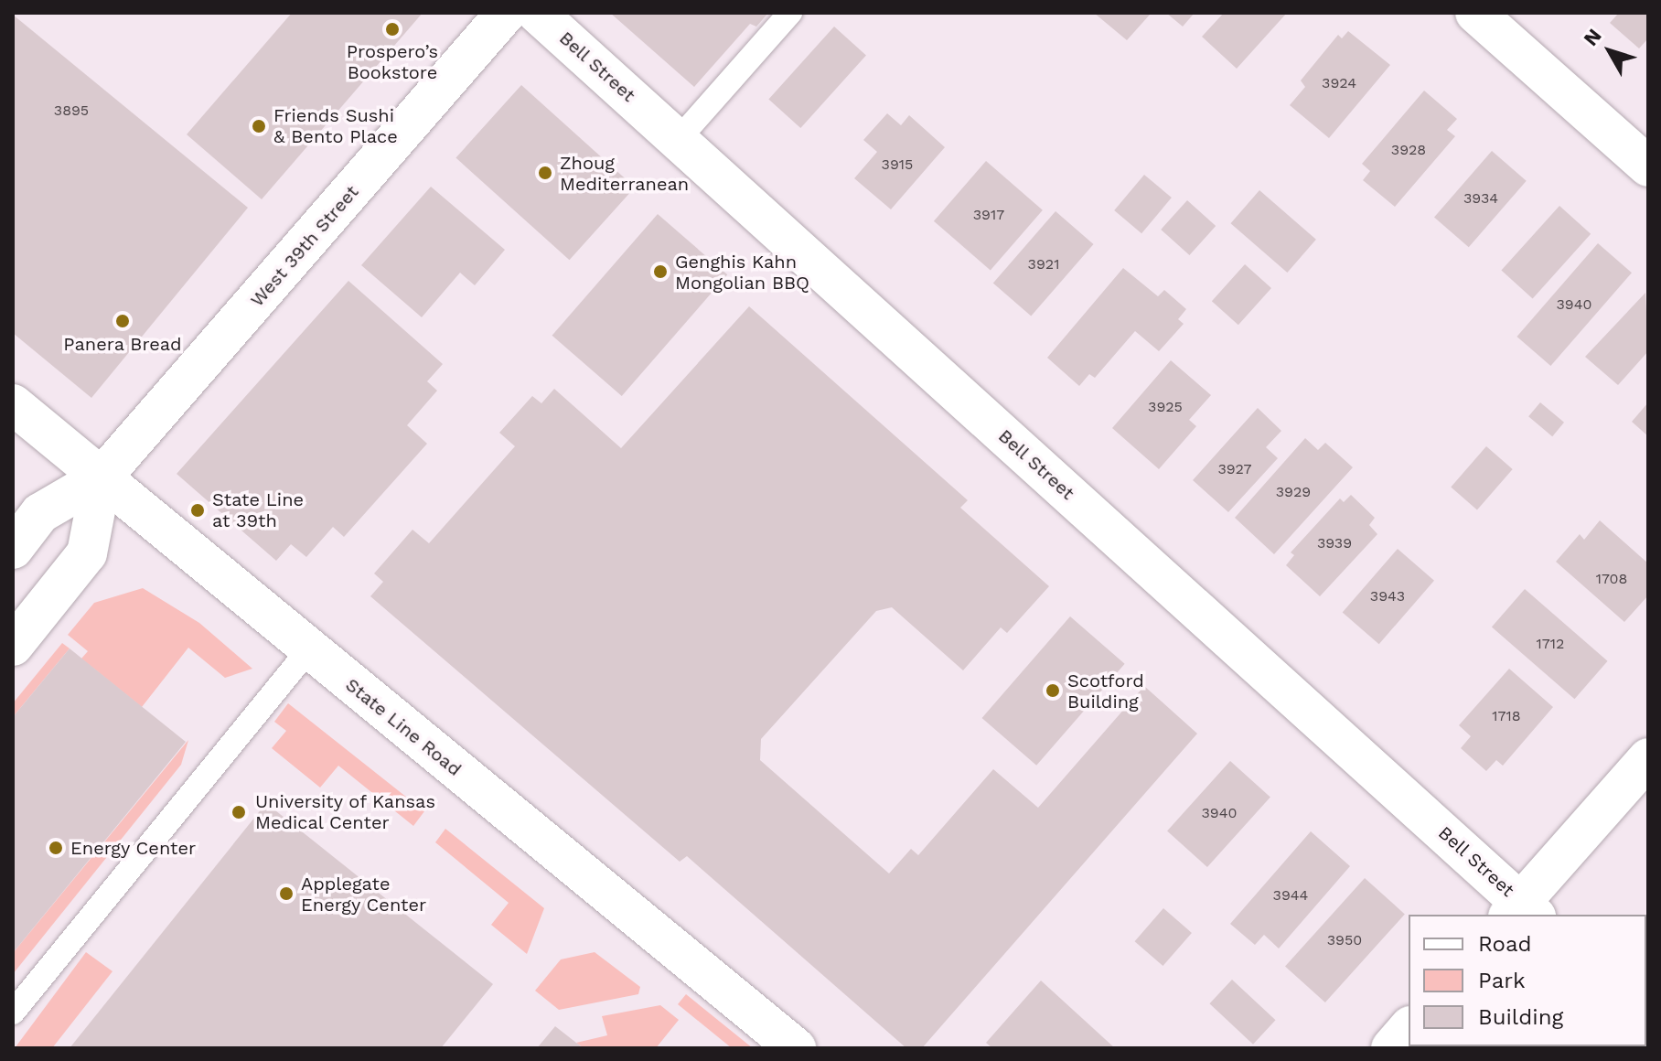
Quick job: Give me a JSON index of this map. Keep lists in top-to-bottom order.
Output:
{
  "streets": {
    "street": ["Bell Street", "West 39th Street", "State Line Road"]
  },
  "crossings": [
    ["West 39th Street", "State Line Road"]
  ],
  "places": [
    "Prospero’s Bookstore",
    "Friends Sushi & Bento Place",
    "Zhoug Mediterranean",
    "Genghis Kahn Mongolian BBQ",
    "Panera Bread",
    "State Line at 39th",
    "Scotford Building",
    "University of Kansas Medical Center",
    "Energy Center",
    "Applegate Energy Center"
  ],
  "house_numbers": [
    "3924",
    "3895",
    "3928",
    "3915",
    "3934",
    "3917",
    "3921",
    "3940",
    "3925",
    "3927",
    "3929",
    "3939",
    "1708",
    "3943",
    "1712",
    "1718",
    "3940",
    "3944",
    "3950"
  ],
  "legend": ["Road", "Park", "Building"],
  "north": "top left"
}
